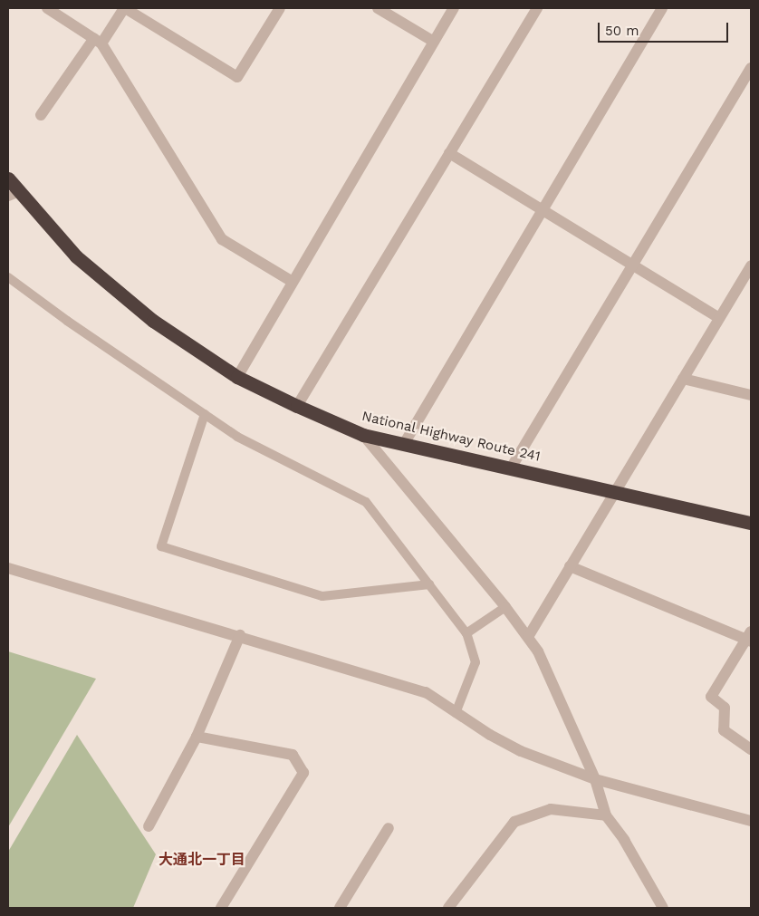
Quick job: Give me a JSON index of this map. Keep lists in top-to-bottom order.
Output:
{
  "streets": {
    "highway": ["National Highway Route 241"]
  },
  "districts": ["大通北一丁目"],
  "scale_bar": "50 m"
}
